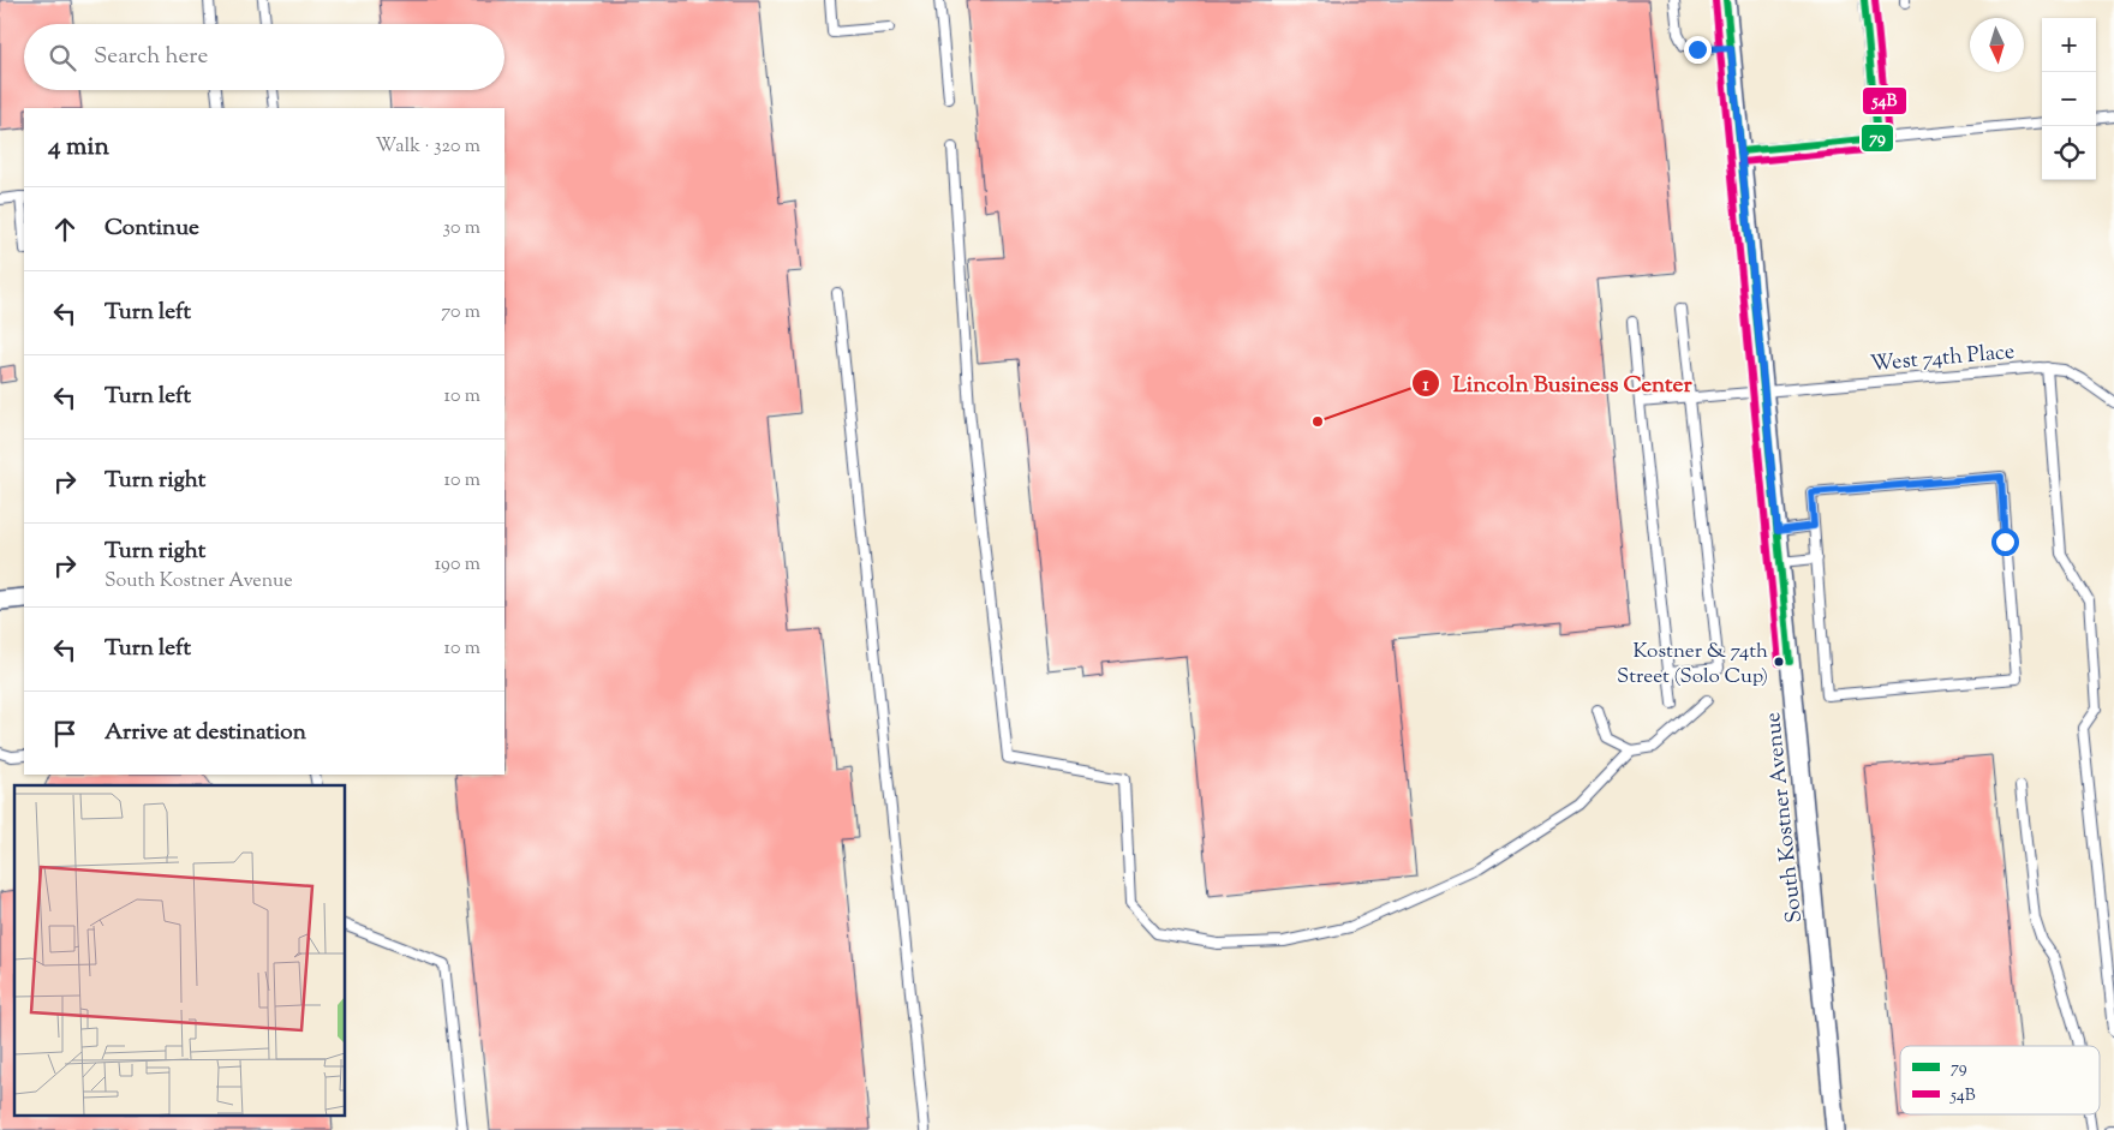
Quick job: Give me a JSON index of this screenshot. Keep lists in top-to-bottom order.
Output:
{
  "streets": {
    "street": ["South Kostner Avenue"],
    "lane": ["West 74th Place"]
  },
  "crossings": [
    ["West 74th Place", "South Kostner Avenue"]
  ],
  "places": ["Lincoln Business Center", "Kostner & 74th Street (Solo Cup)"],
  "lines": ["transit line 79", "transit line 54B"],
  "legend": ["79", "54B"],
  "north": "bottom",
  "page": {
    "map_buttons": ["+", "−"],
    "search": "Search here",
    "heading": ["4 min", "Walk · 320 m"],
    "list": [
      ["Continue", "30 m"],
      ["Turn left", "70 m"],
      ["Turn left", "10 m"],
      ["Turn right", "10 m"],
      ["Turn right", "South Kostner Avenue", "190 m"],
      ["Turn left", "10 m"],
      "Arrive at destination"
    ]
  }
}
